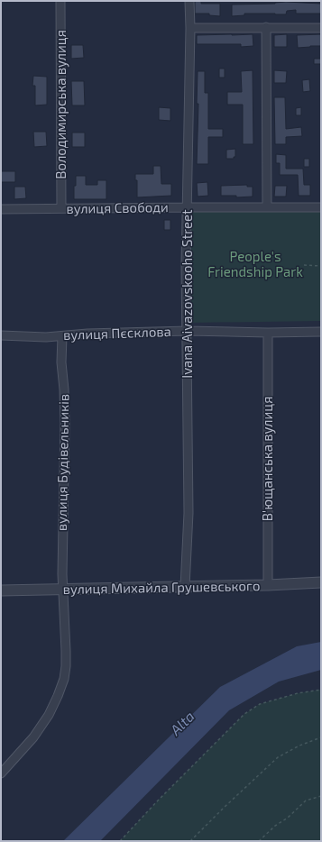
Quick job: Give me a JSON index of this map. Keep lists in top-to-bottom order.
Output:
{
  "streets": {
    "street": [
      "Володимирська вулиця",
      "вулиця Свободи",
      "Ivana Aivazovskooho Street",
      "вулиця Пєсклова",
      "В'ющанська вулиця",
      "вулиця Будівельників",
      "вулиця Михайла Грушевського"
    ]
  },
  "crossings": [
    ["Володимирська вулиця", "вулиця Свободи"],
    ["вулиця Свободи", "Ivana Aivazovskooho Street"],
    ["Ivana Aivazovskooho Street", "вулиця Пєсклова"],
    ["Ivana Aivazovskooho Street", "вулиця Михайла Грушевського"],
    ["вулиця Пєсклова", "В'ющанська вулиця"],
    ["вулиця Пєсклова", "вулиця Будівельників"],
    ["В'ющанська вулиця", "вулиця Михайла Грушевського"],
    ["вулиця Будівельників", "вулиця Михайла Грушевського"]
  ],
  "water": ["Alta"],
  "parks": ["People's Friendship Park"]
}
